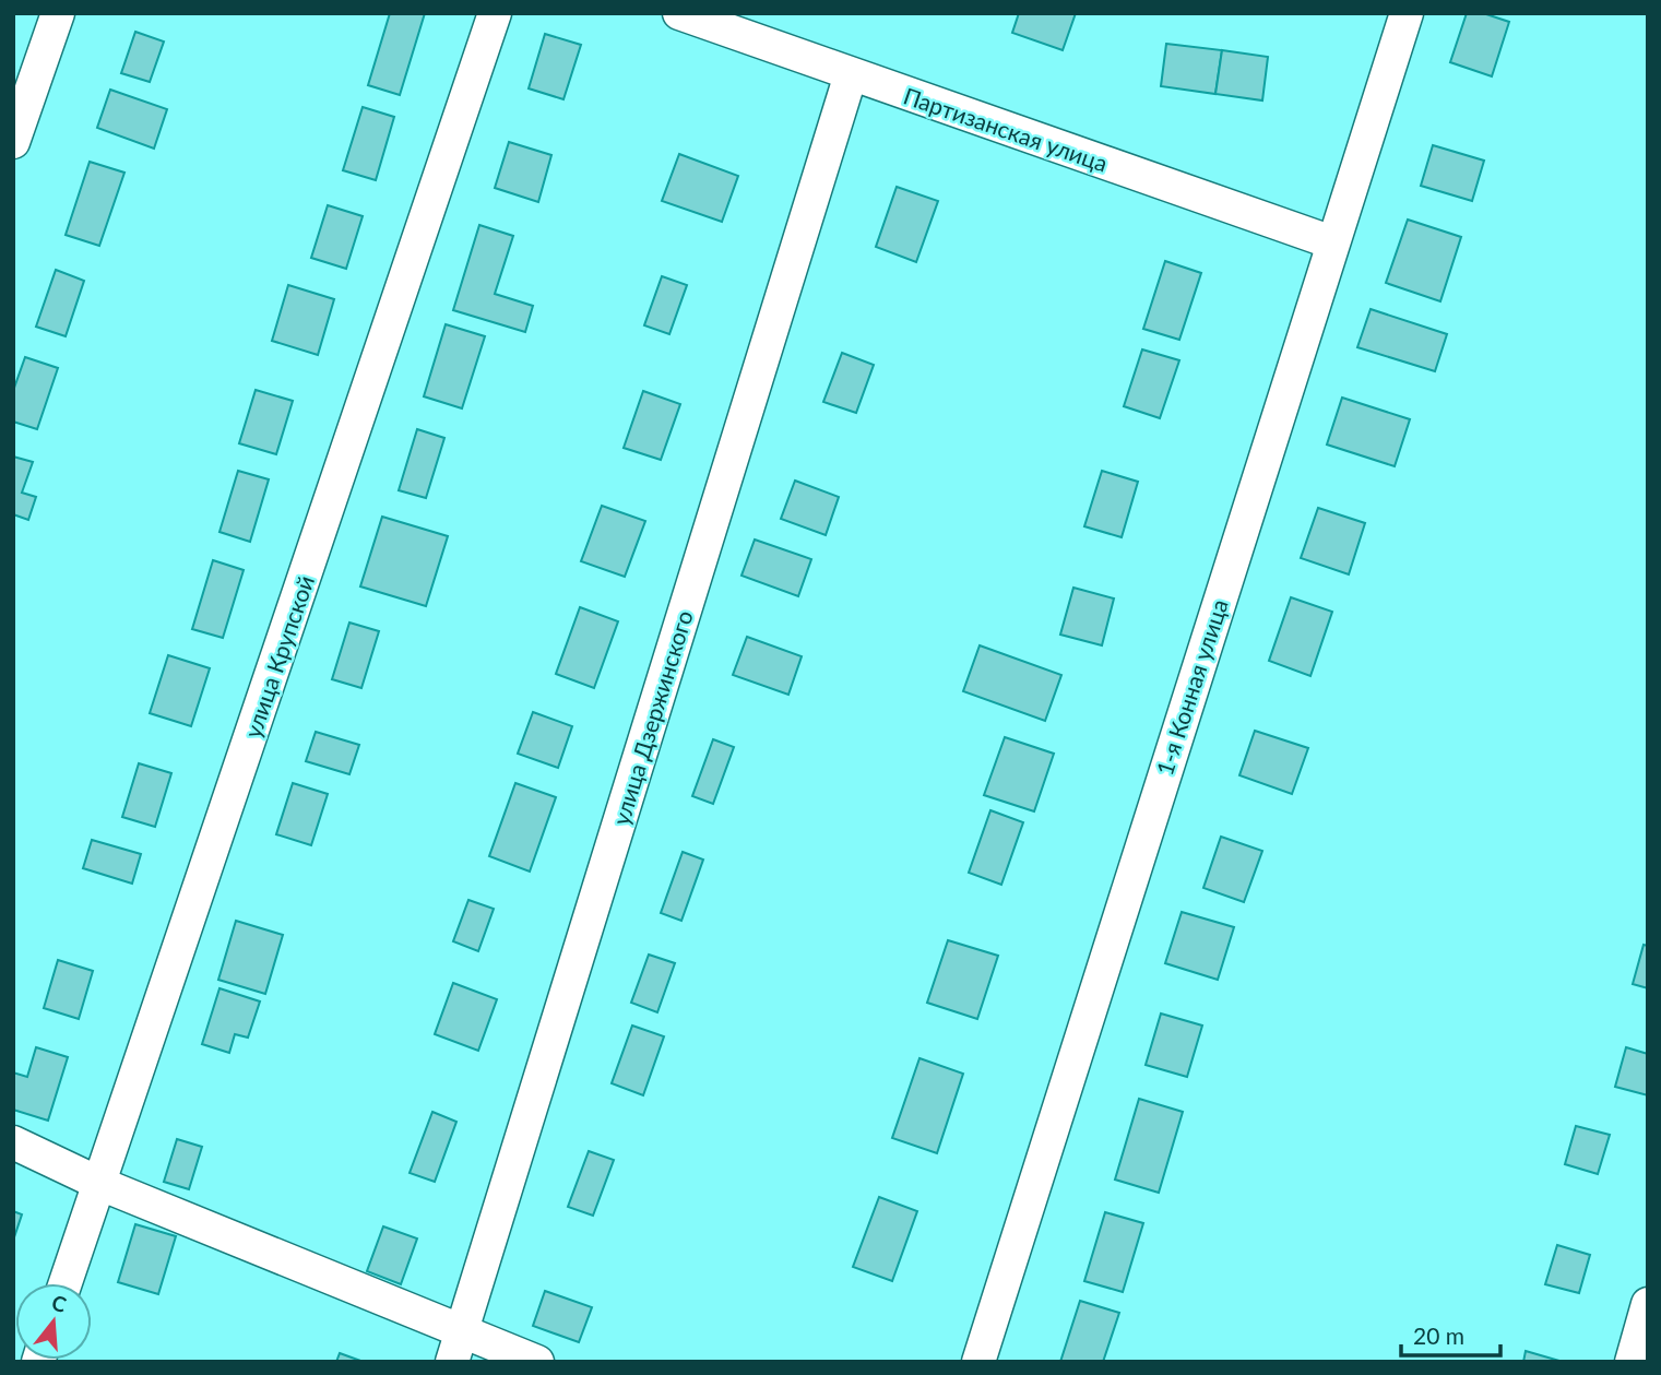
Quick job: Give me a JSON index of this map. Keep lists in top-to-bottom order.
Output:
{
  "streets": {
    "street": [
      "Партизанская улица",
      "улица Крупской",
      "1-я Конная улица",
      "улица Дзержинского"
    ]
  },
  "crossings": [
    ["Партизанская улица", "1-я Конная улица"],
    ["Партизанская улица", "улица Дзержинского"]
  ],
  "scale_bar": "20 m",
  "north": "top"
}
